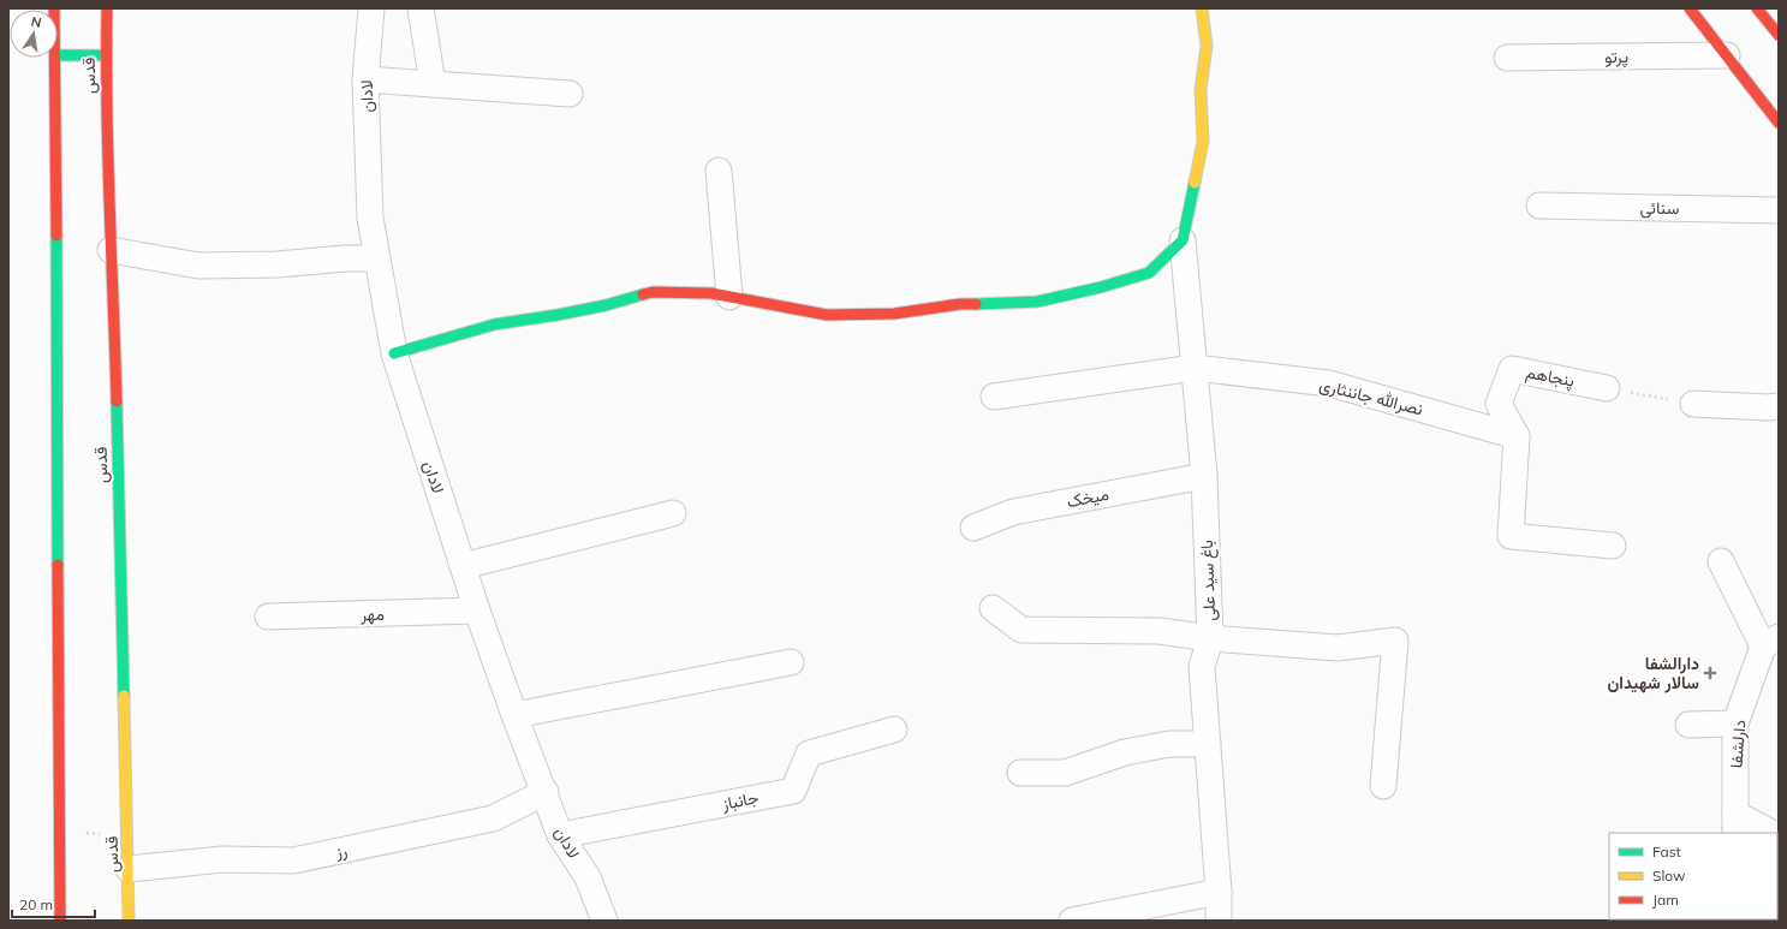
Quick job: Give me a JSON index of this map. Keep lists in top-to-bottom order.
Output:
{
  "streets": {
    "main road": ["قدس"],
    "street": [
      "پرتو",
      "لادان",
      "سنائی",
      "پنجاهم",
      "نصرالله جاننثاری",
      "میخک",
      "باغ سید علی",
      "مهر",
      "دارلشفا",
      "جانباز",
      "رز"
    ]
  },
  "crossings": [
    ["قدس", "رز"],
    ["لادان", "مهر"],
    ["لادان", "جانباز"],
    ["لادان", "رز"],
    ["پنجاهم", "نصرالله جاننثاری"],
    ["نصرالله جاننثاری", "باغ سید علی"],
    ["میخک", "باغ سید علی"]
  ],
  "places": {
    "health": ["دارالشفا سالار شهیدان"]
  },
  "legend": ["Fast", "Slow", "Jam"],
  "scale_bar": "20 m",
  "north": "top"
}
